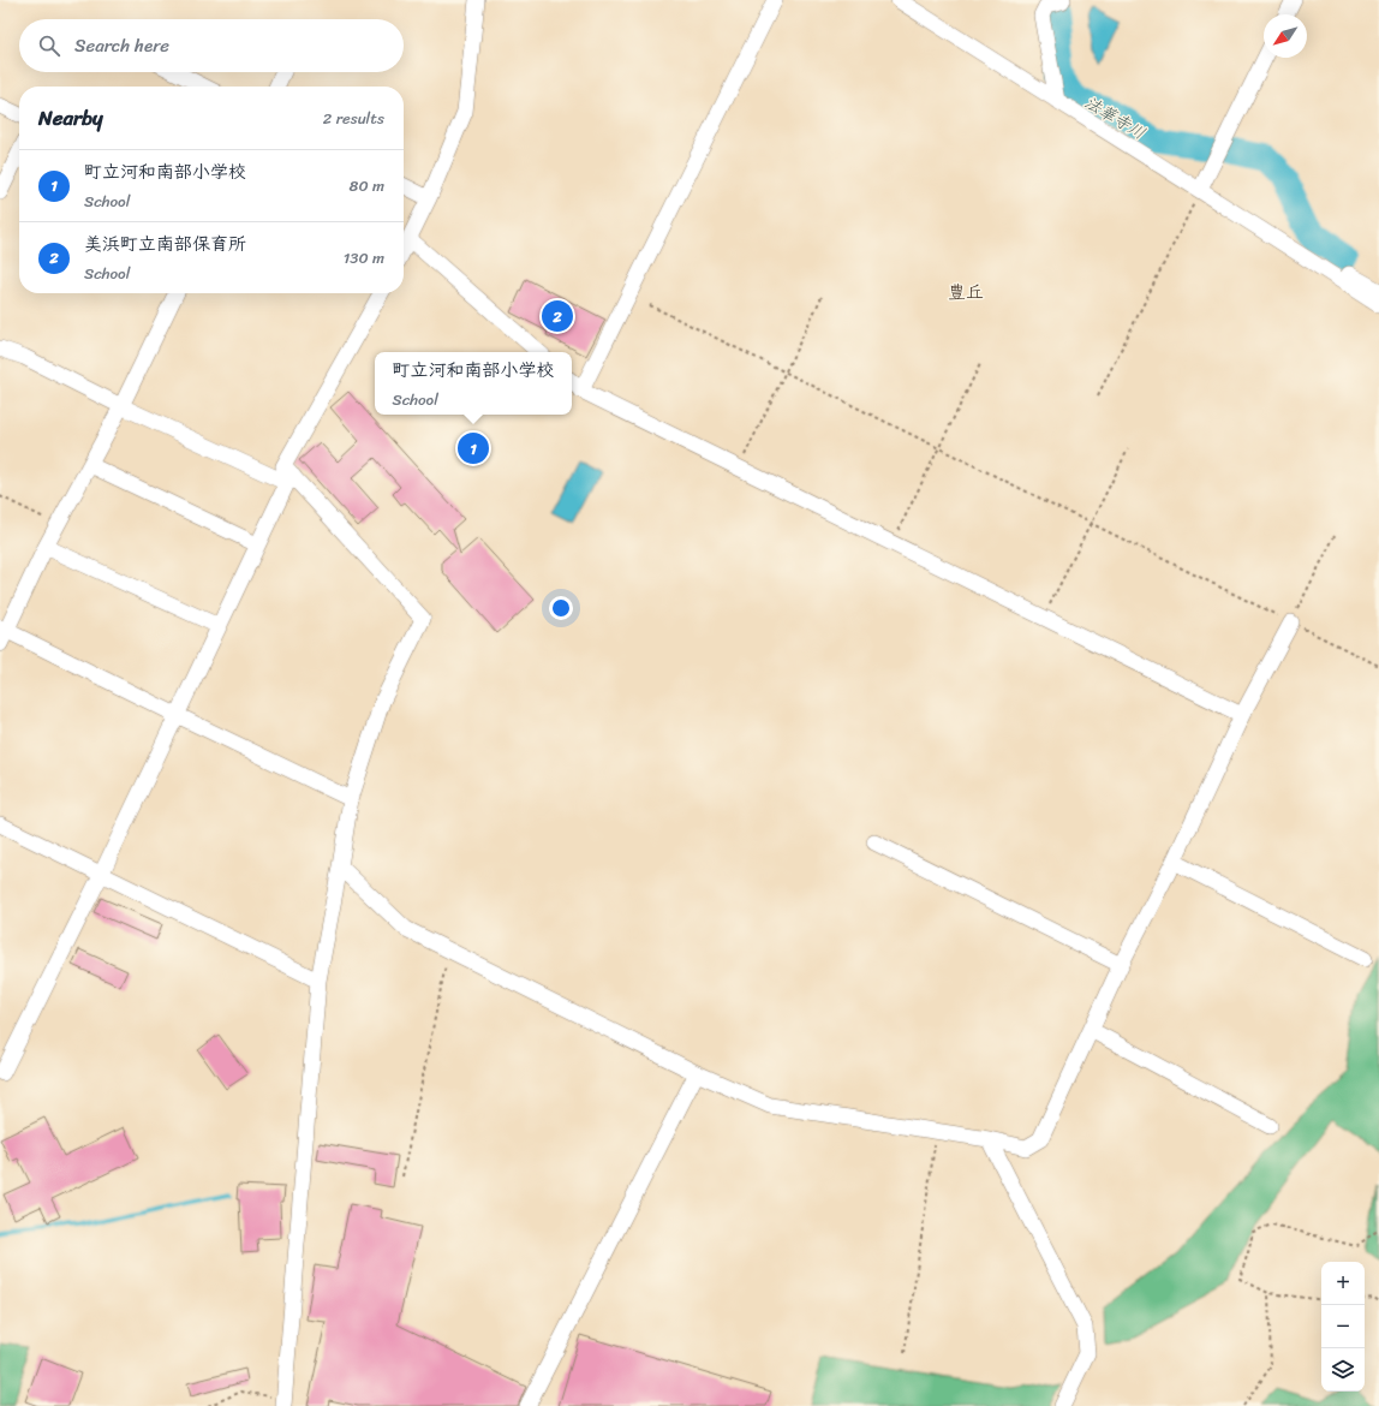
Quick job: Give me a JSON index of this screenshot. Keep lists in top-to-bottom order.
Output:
{
  "districts": ["豊丘"],
  "water": ["法華寺川"],
  "north": "bottom left",
  "page": {
    "search": "Search here",
    "heading": ["Nearby", "2 results"],
    "list": [
      {
        "mark": "1",
        "name": "町立河和南部小学校",
        "note": "School",
        "value": "80 m"
      },
      {
        "mark": "2",
        "name": "美浜町立南部保育所",
        "note": "School",
        "value": "130 m"
      }
    ],
    "pins": ["2", "1"],
    "popup": ["町立河和南部小学校", "School"],
    "map_buttons": ["+", "−"]
  }
}
